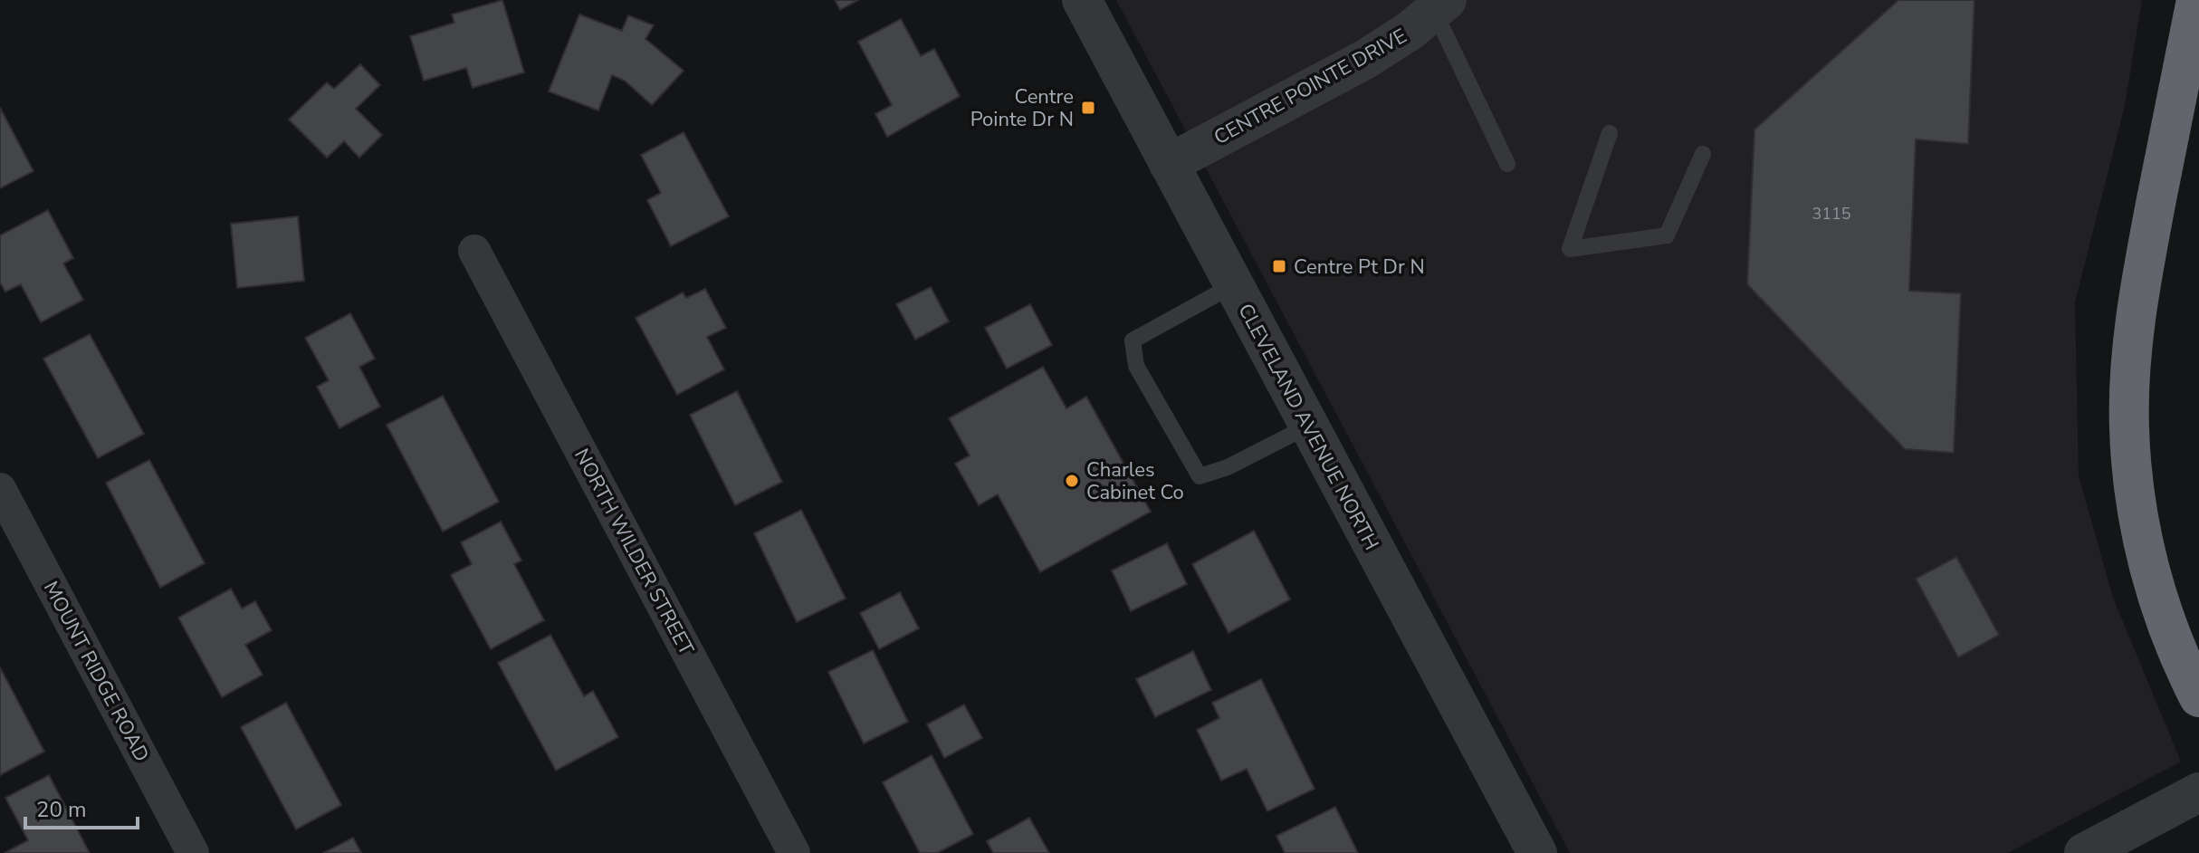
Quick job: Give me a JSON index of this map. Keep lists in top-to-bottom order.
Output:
{
  "streets": {
    "street": [
      "CENTRE POINTE DRIVE",
      "CLEVELAND AVENUE NORTH",
      "NORTH WILDER STREET",
      "MOUNT RIDGE ROAD"
    ]
  },
  "crossings": [
    ["CENTRE POINTE DRIVE", "CLEVELAND AVENUE NORTH"]
  ],
  "places": {
    "transit": ["Centre Pointe Dr N", "Centre Pt Dr N"],
    "other": ["Charles Cabinet Co"]
  },
  "house_numbers": ["3115"],
  "scale_bar": "20 m"
}
